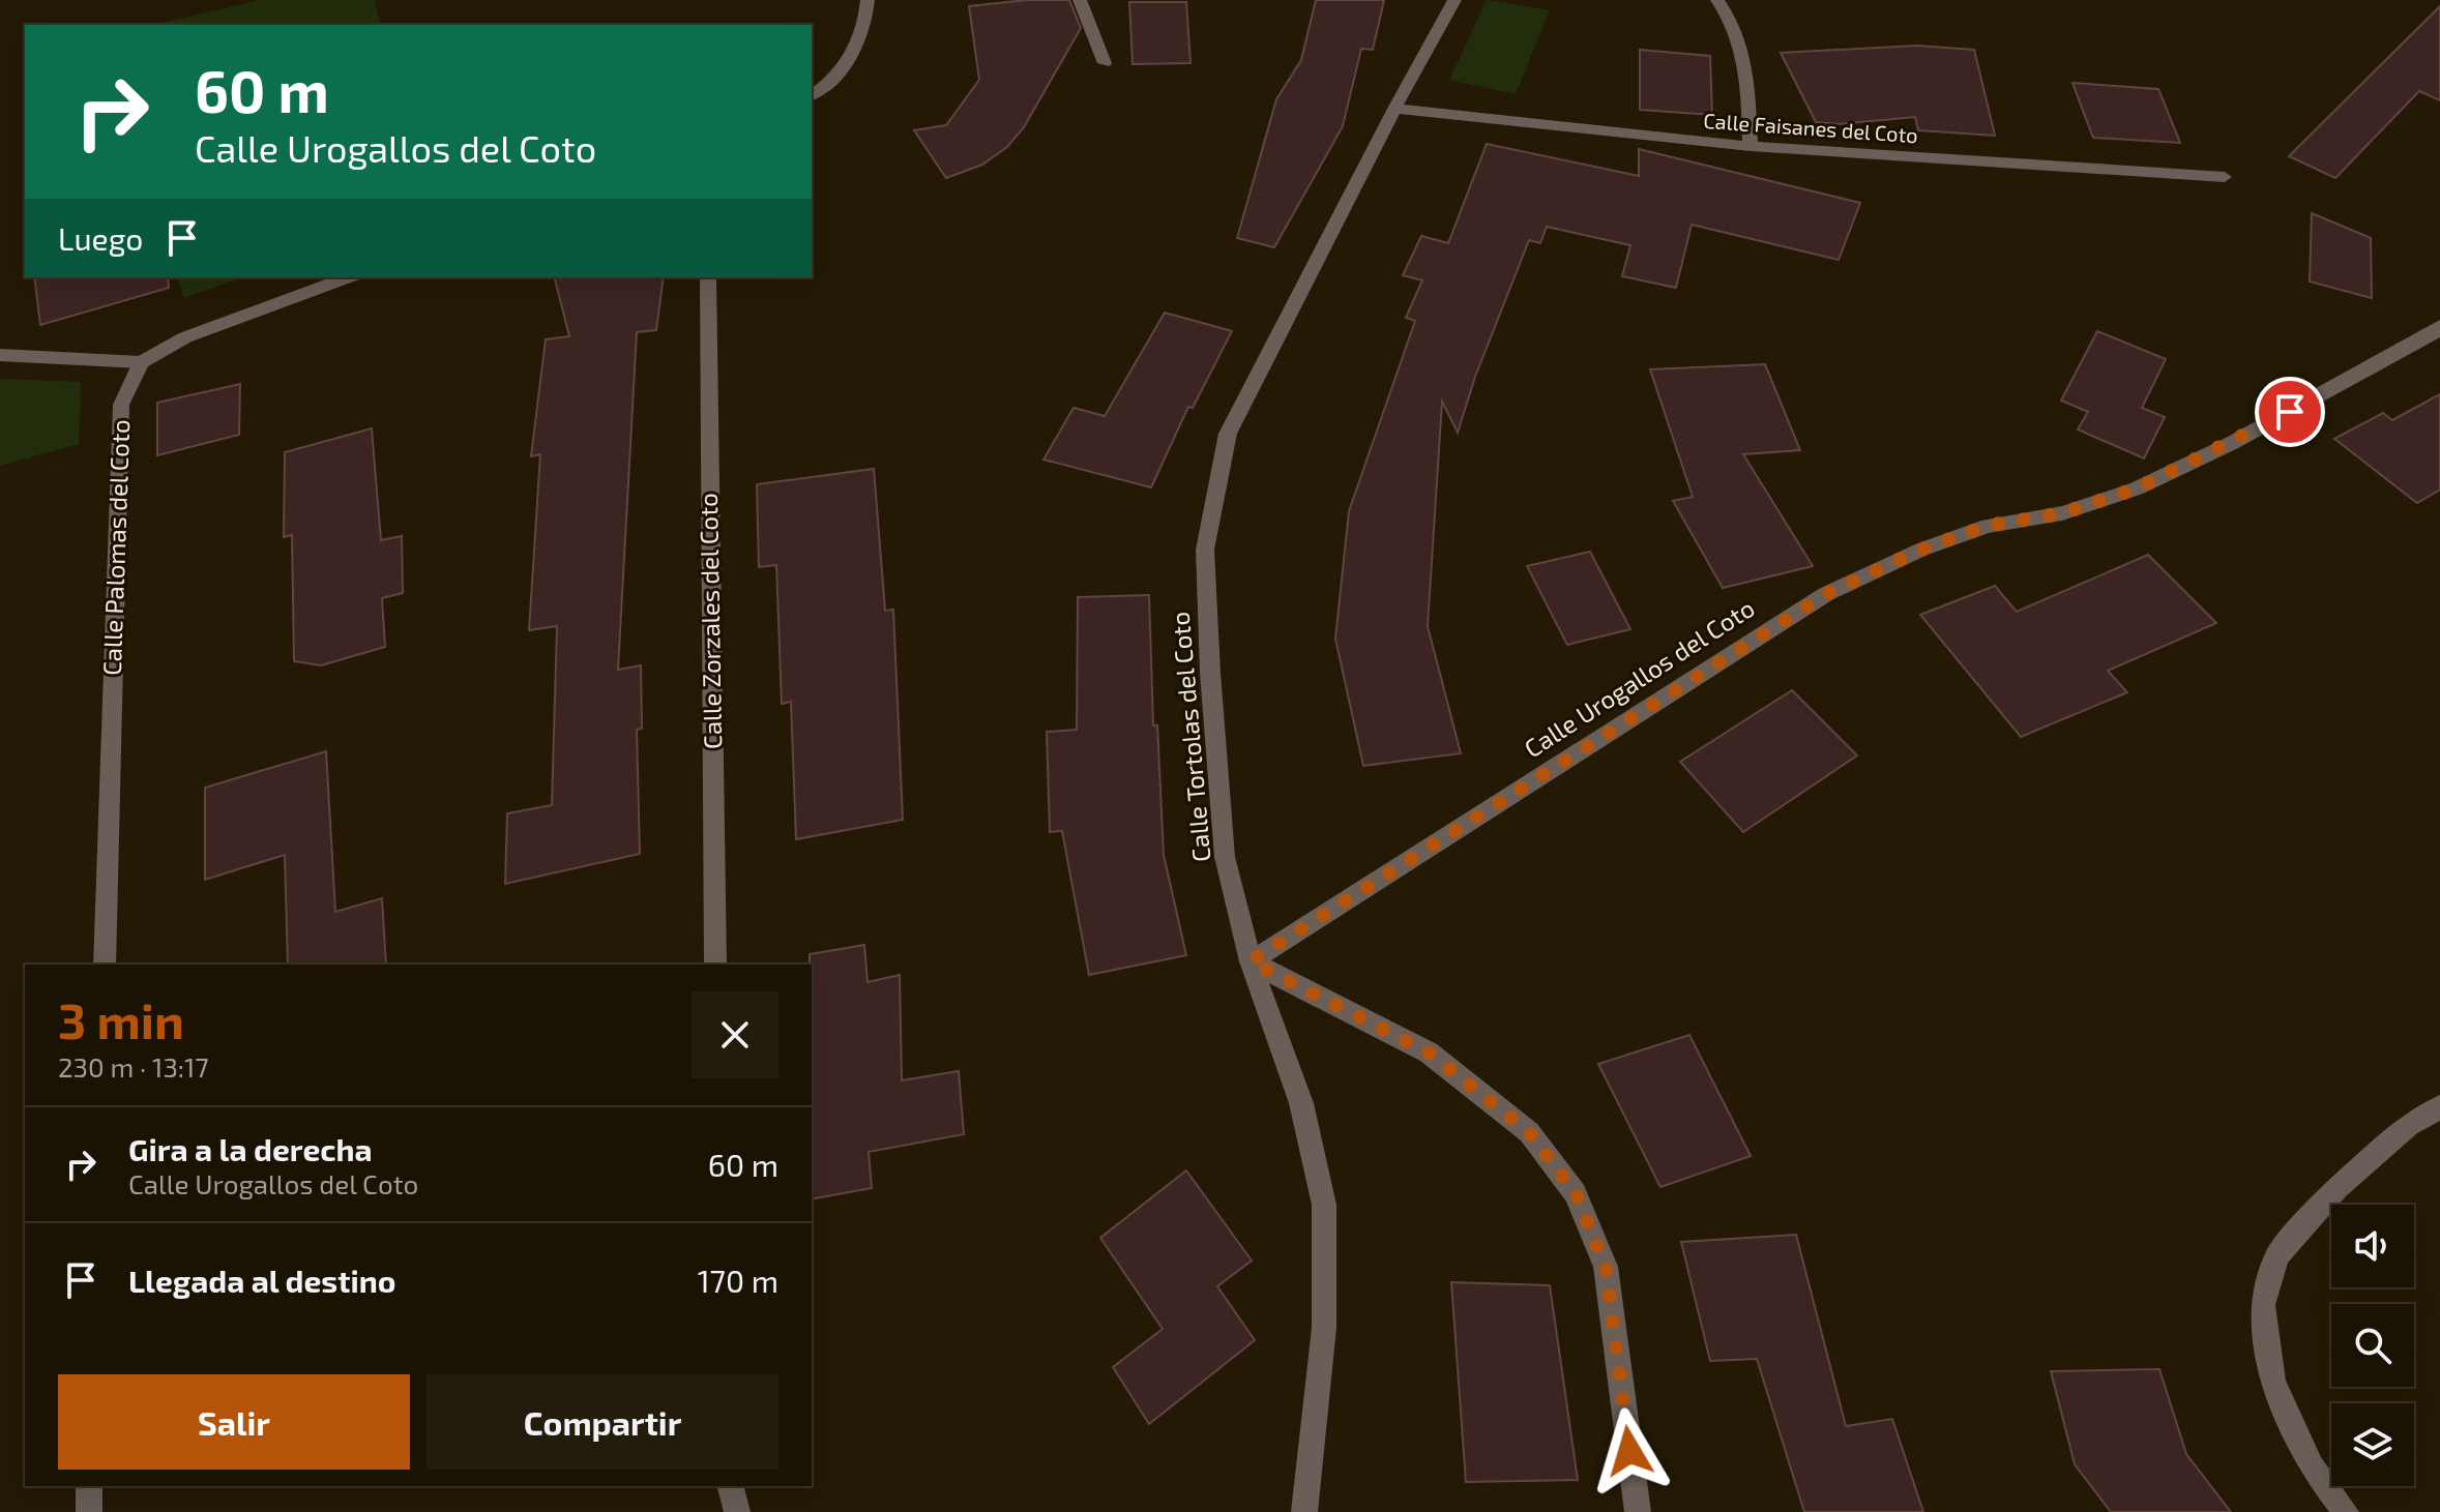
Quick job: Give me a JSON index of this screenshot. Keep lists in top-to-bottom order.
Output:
{
  "streets": {
    "street": [
      "Calle Faisanes del Coto",
      "Calle Palomas del Coto",
      "Calle Zorzales del Coto",
      "Calle Urogallos del Coto",
      "Calle Tortolas del Coto"
    ]
  },
  "crossings": [
    ["Calle Faisanes del Coto", "Calle Tortolas del Coto"],
    ["Calle Urogallos del Coto", "Calle Tortolas del Coto"]
  ],
  "page": {
    "turn": ["60 m", "Calle Urogallos del Coto"],
    "then": "Luego",
    "heading": ["3 min", "230 m · 13:17"],
    "list": [
      {
        "name": "Gira a la derecha",
        "note": "Calle Urogallos del Coto",
        "value": "60 m"
      },
      {
        "name": "Llegada al destino",
        "value": "170 m"
      }
    ],
    "buttons": ["Salir", "Compartir"]
  }
}
